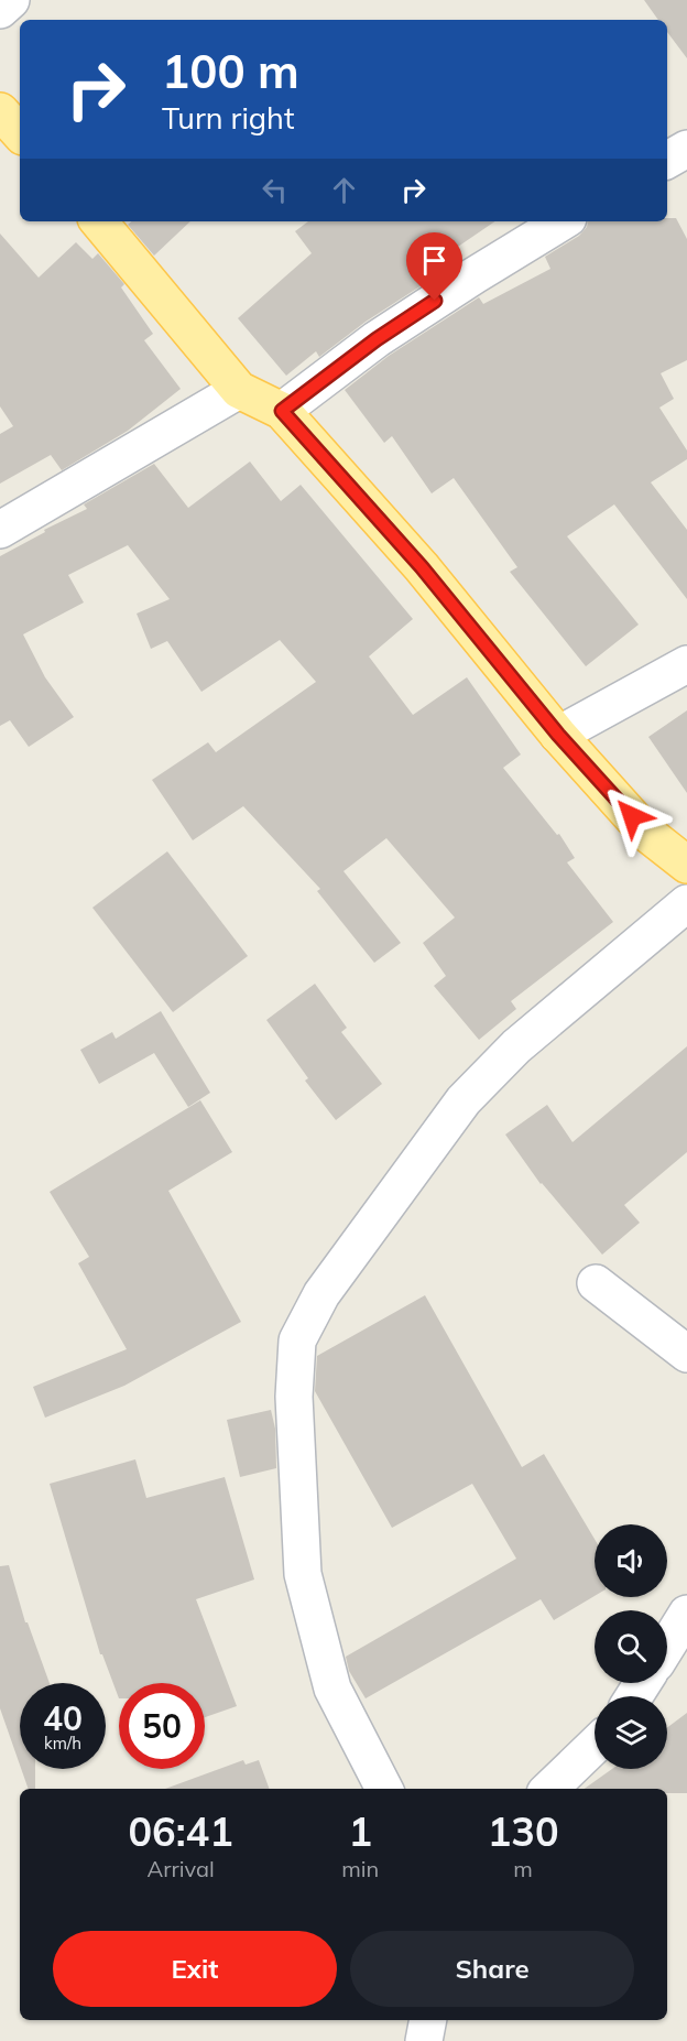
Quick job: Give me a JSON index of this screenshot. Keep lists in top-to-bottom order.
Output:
{
  "page": {
    "turn": ["100 m", "Turn right"],
    "speed": "40 km/h",
    "limit": "50",
    "eta": [
      "06:41",
      "Arrival",
      "1",
      "min",
      "130",
      "m"
    ],
    "buttons": ["Exit", "Share"]
  }
}
